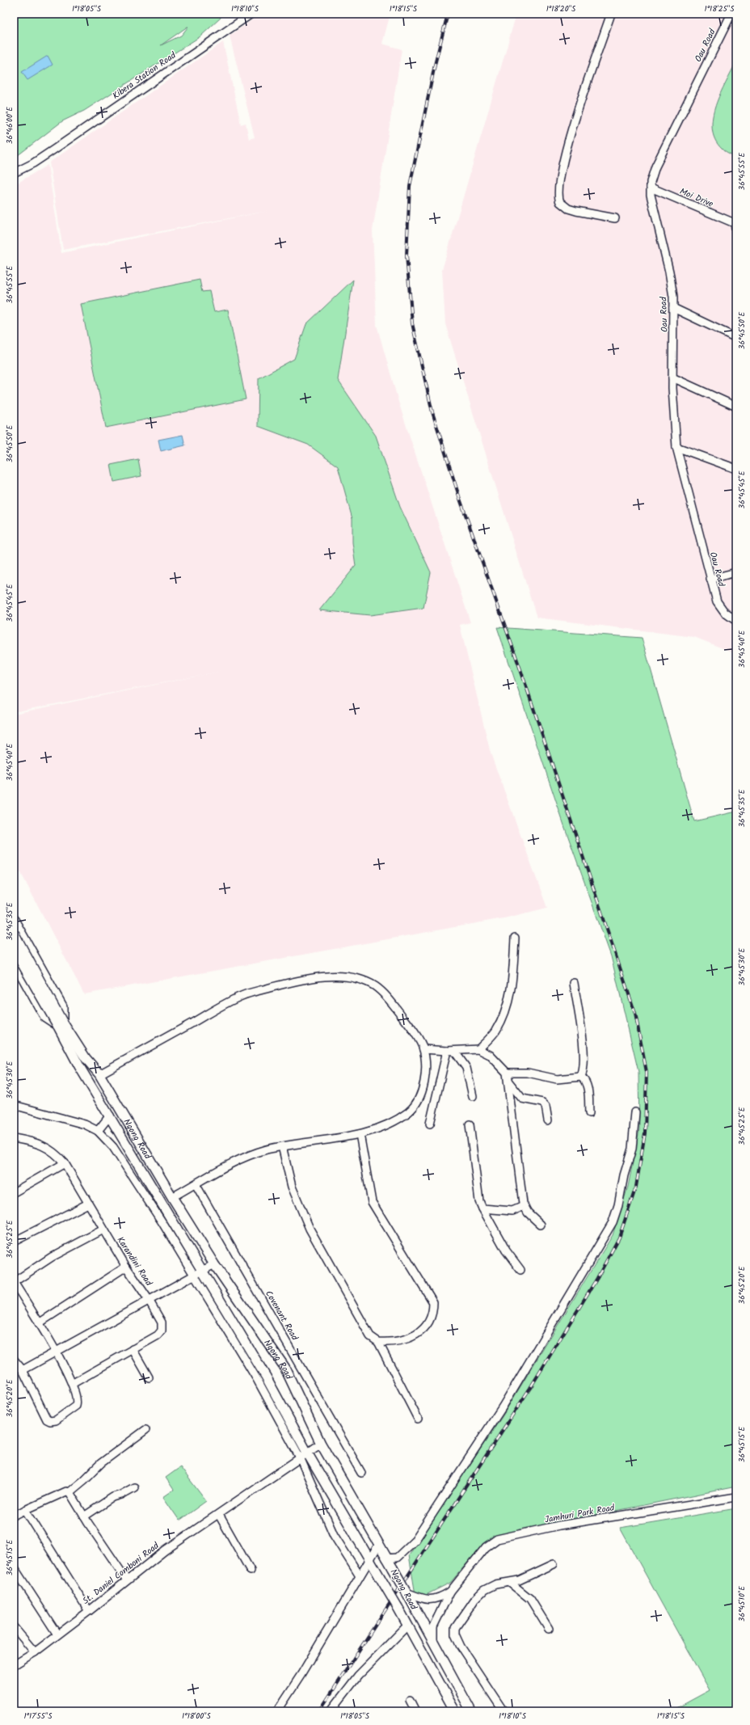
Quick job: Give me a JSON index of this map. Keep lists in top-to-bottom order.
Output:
{
  "streets": {
    "main road": ["Ngong Road"],
    "street": [
      "Oau Road",
      "Kibera Station Road",
      "Moi Drive",
      "Karandini Road",
      "Covenant Road",
      "Jamhuri Park Road",
      "St. Daniel Comboni Road"
    ]
  },
  "crossings": [
    ["Oau Road", "Moi Drive"],
    ["Ngong Road", "Jamhuri Park Road"],
    ["Ngong Road", "St. Daniel Comboni Road"]
  ],
  "coordinates": [
    "1°18'05\"S",
    "1°18'10\"S",
    "1°18'15\"S",
    "1°18'20\"S",
    "1°18'25\"S",
    "36°46'00\"E",
    "36°45'55\"E",
    "36°45'50\"E",
    "36°45'45\"E",
    "36°45'40\"E",
    "36°45'35\"E",
    "36°45'30\"E",
    "36°45'25\"E",
    "36°45'20\"E",
    "36°45'15\"E",
    "36°45'10\"E",
    "1°17'55\"S",
    "1°18'00\"S"
  ]
}
